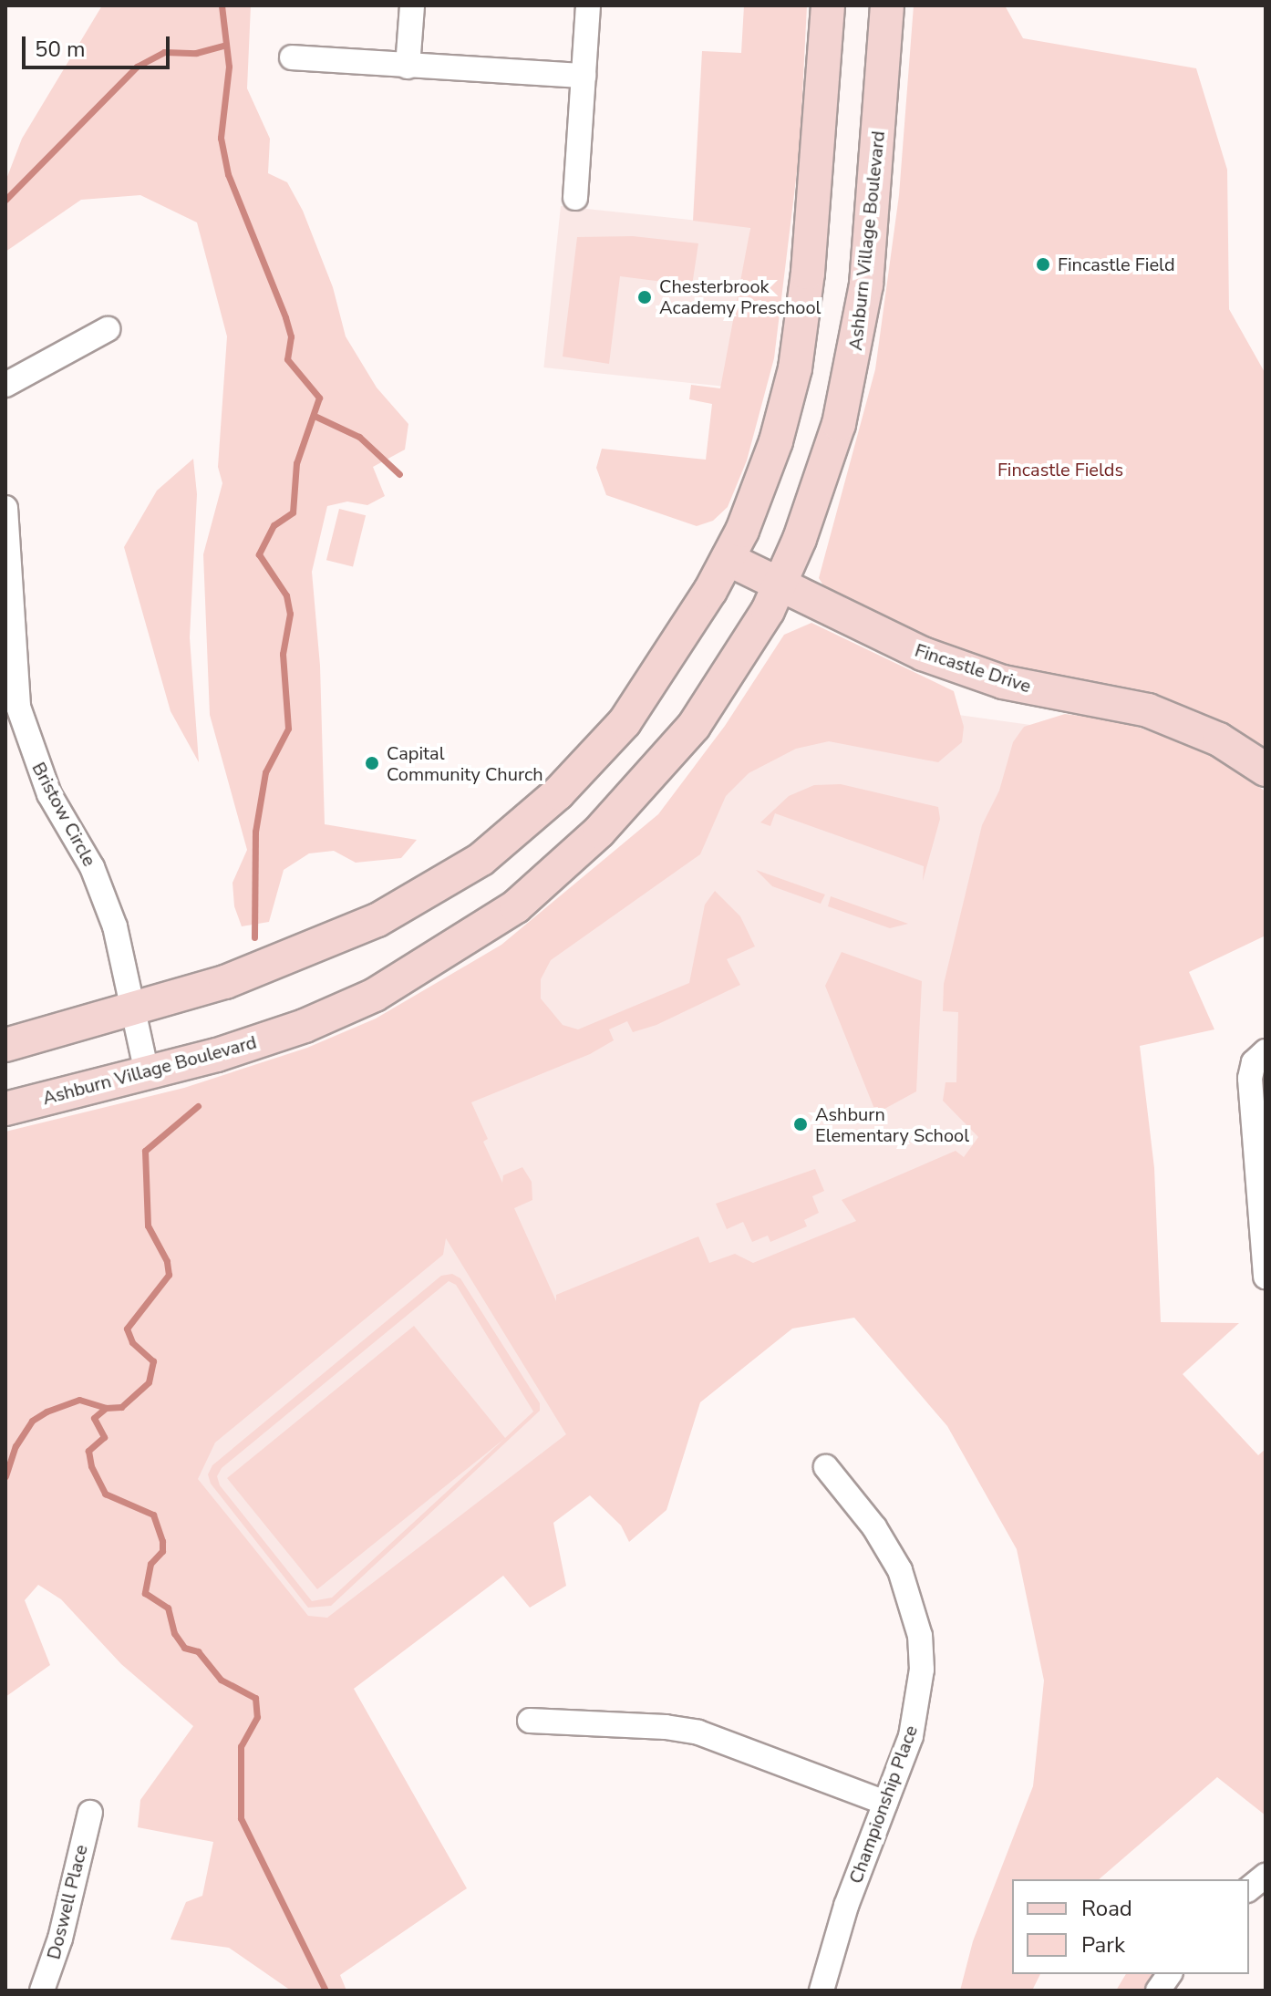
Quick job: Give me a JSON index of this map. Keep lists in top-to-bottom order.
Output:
{
  "streets": {
    "main road": ["Ashburn Village Boulevard", "Fincastle Drive"],
    "street": ["Bristow Circle", "Championship Place", "Doswell Place"]
  },
  "crossings": [
    ["Ashburn Village Boulevard", "Fincastle Drive"],
    ["Ashburn Village Boulevard", "Bristow Circle"]
  ],
  "parks": ["Fincastle Fields"],
  "places": [
    "Fincastle Field",
    "Chesterbrook Academy Preschool",
    "Capital Community Church",
    "Ashburn Elementary School"
  ],
  "legend": ["Road", "Park"],
  "scale_bar": "50 m"
}
